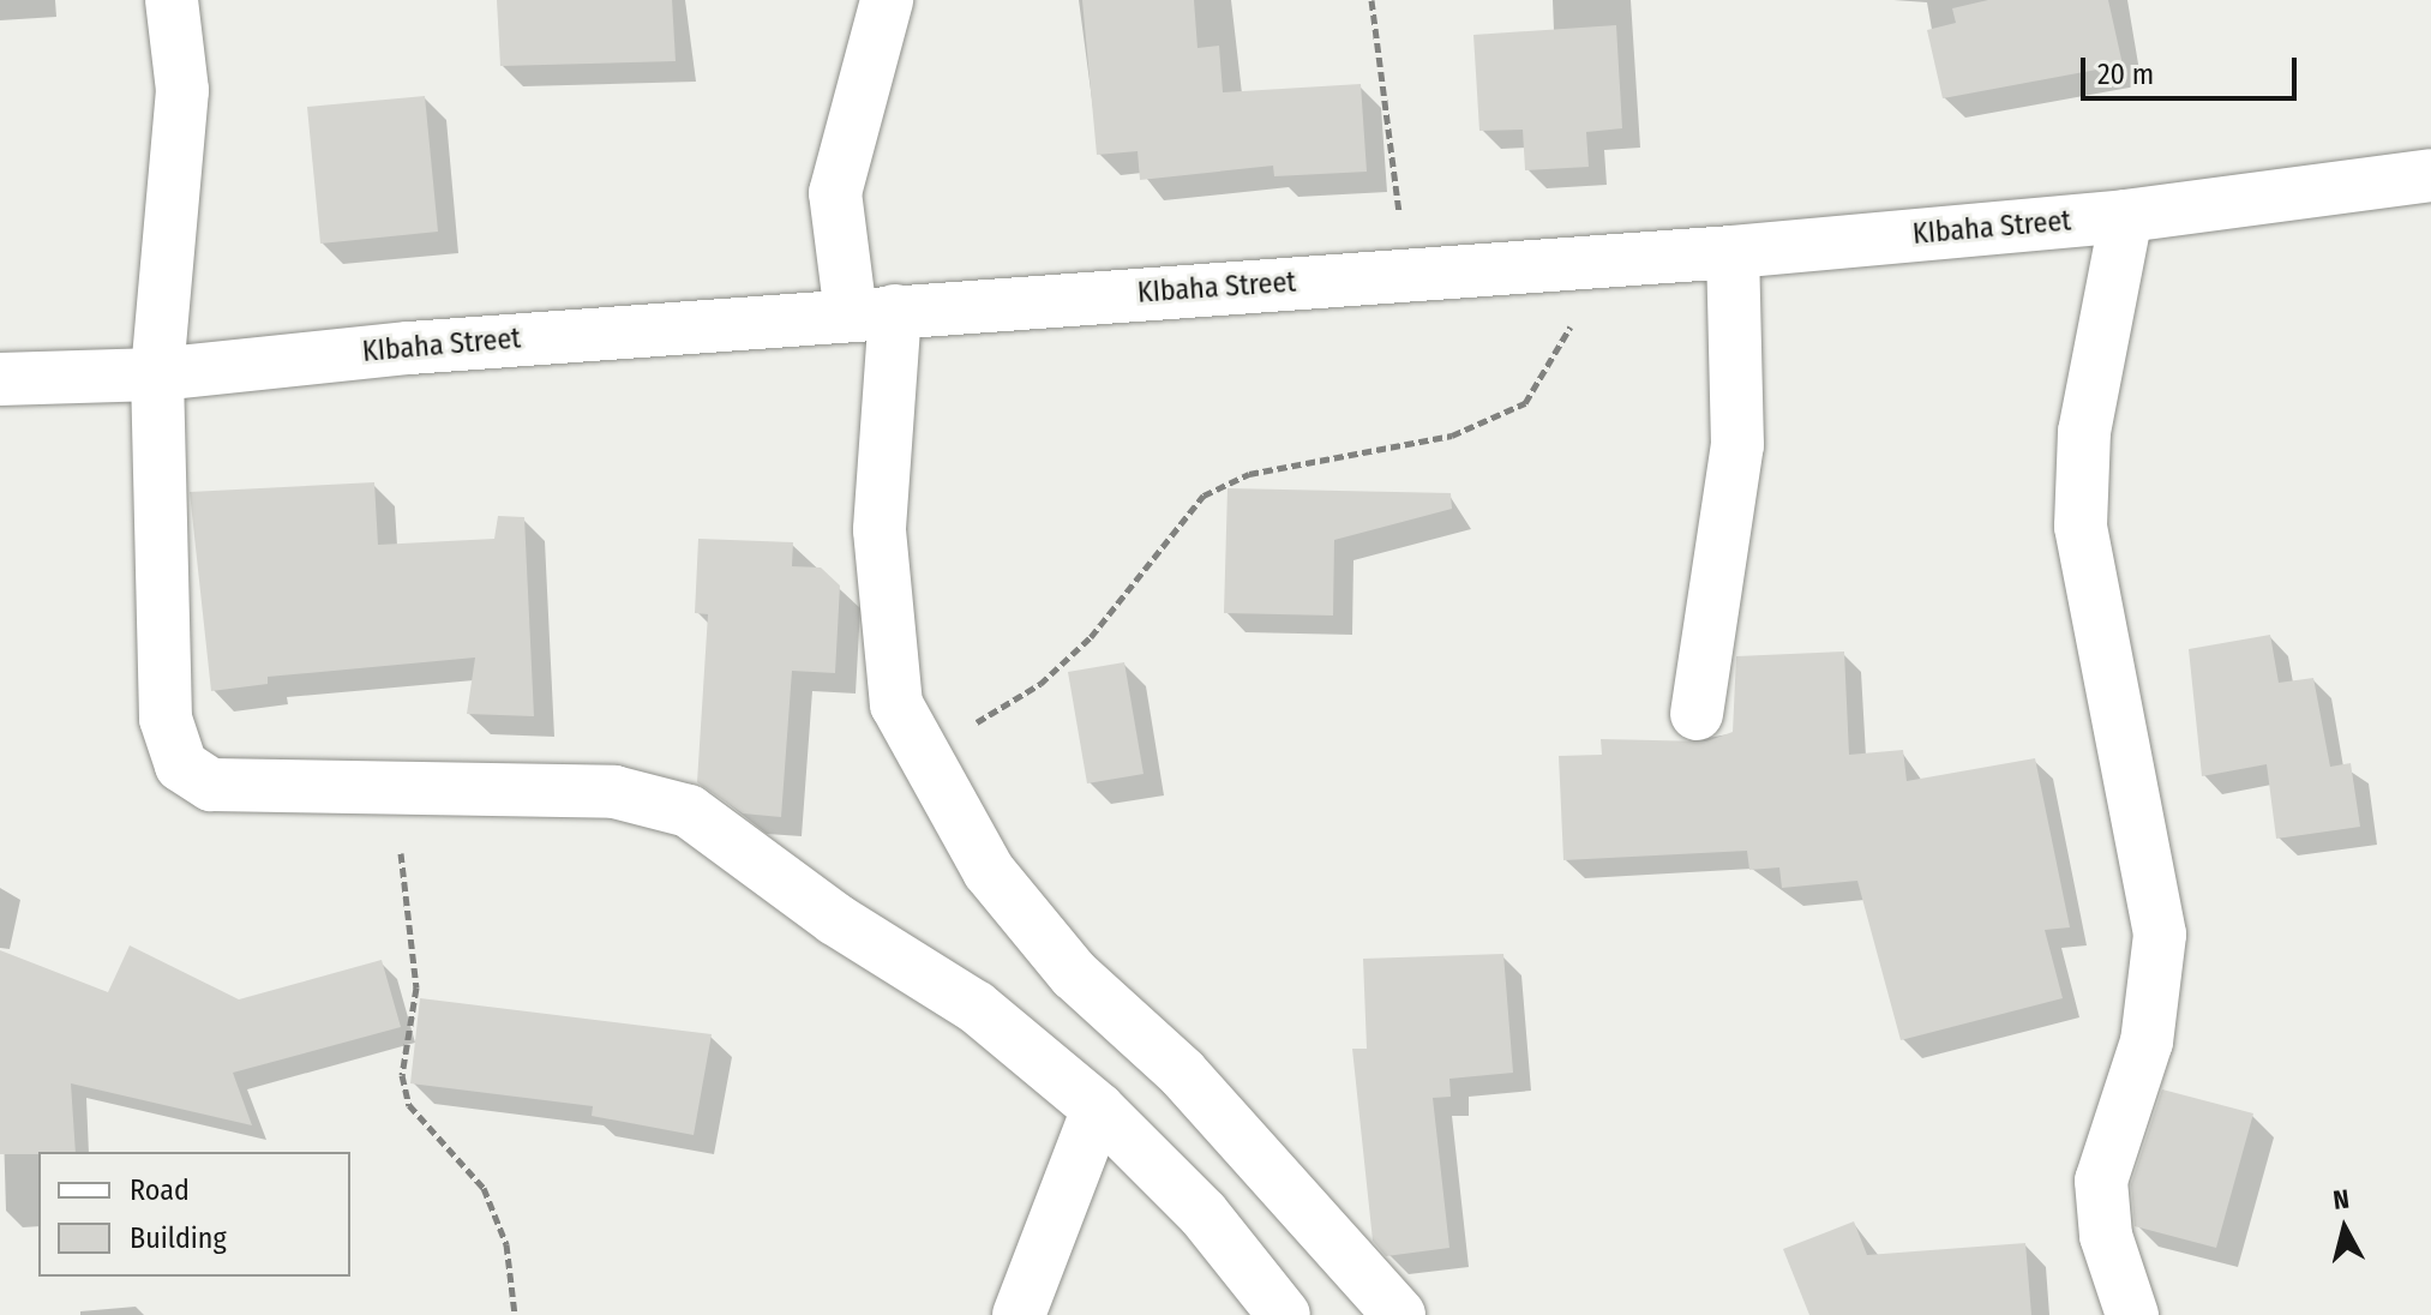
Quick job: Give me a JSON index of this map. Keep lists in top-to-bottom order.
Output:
{
  "streets": {
    "street": ["KIbaha Street"]
  },
  "legend": ["Road", "Building"],
  "scale_bar": "20 m",
  "north": "top"
}
